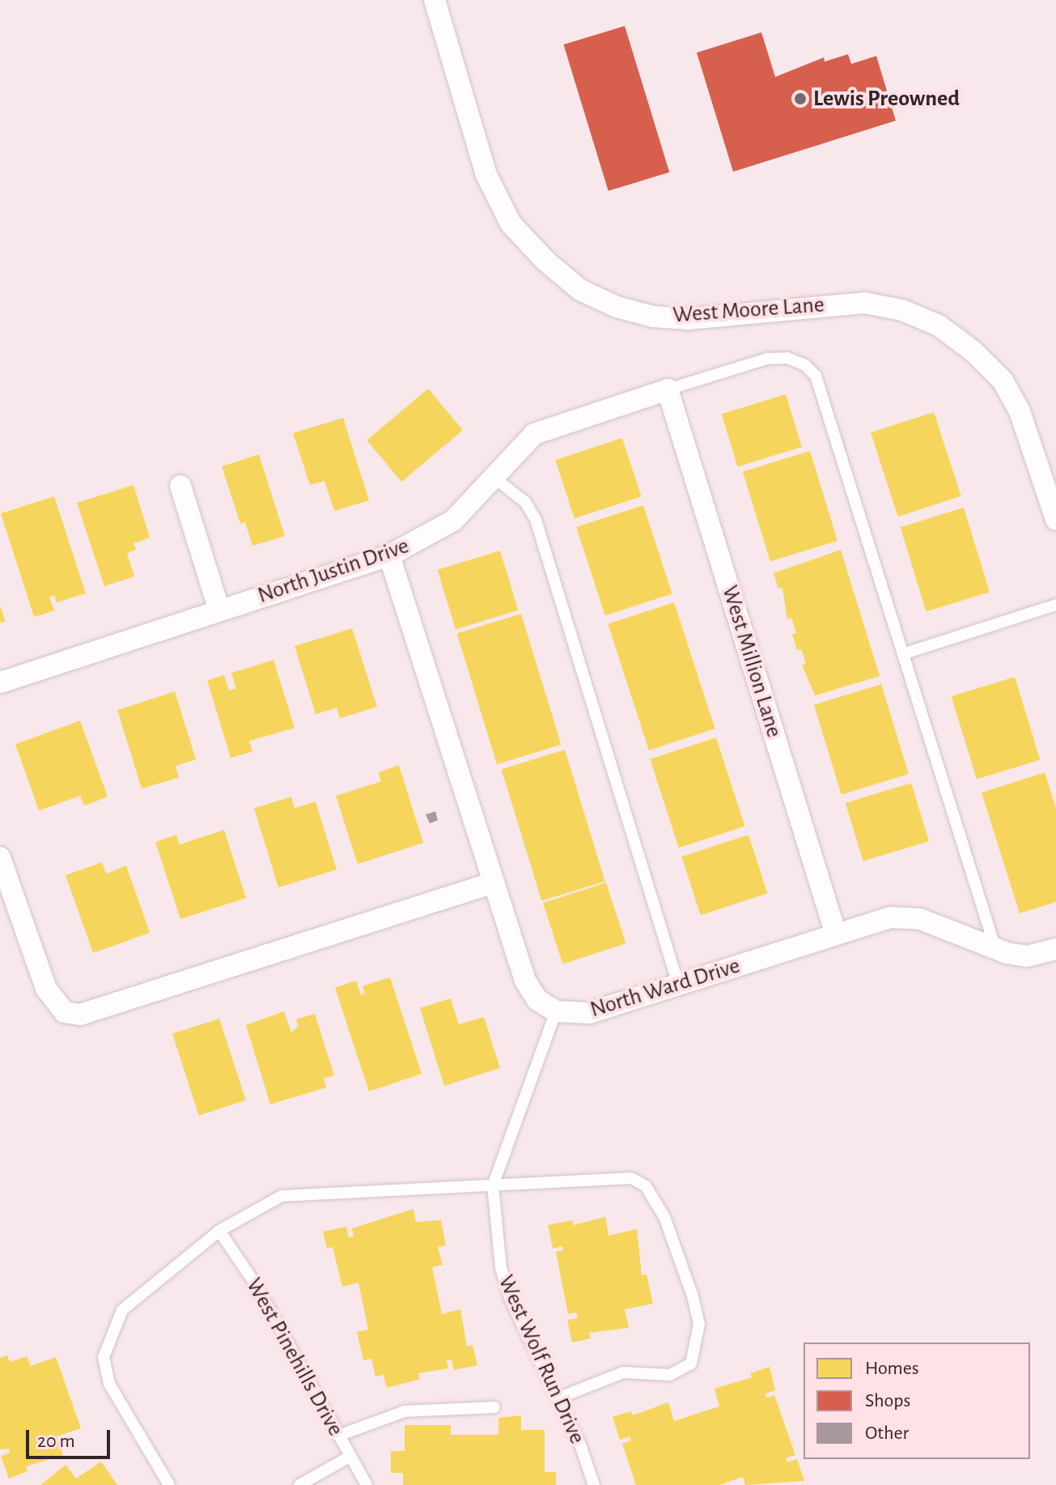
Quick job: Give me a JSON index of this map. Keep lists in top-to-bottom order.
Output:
{
  "streets": {
    "street": [
      "West Moore Lane",
      "North Justin Drive",
      "West Million Lane",
      "North Ward Drive"
    ],
    "lane": ["West Pinehills Drive", "West Wolf Run Drive"]
  },
  "crossings": [
    ["North Justin Drive", "West Million Lane"],
    ["North Justin Drive", "North Ward Drive"],
    ["West Million Lane", "North Ward Drive"],
    ["North Ward Drive", "West Wolf Run Drive"]
  ],
  "places": ["Lewis Preowned"],
  "legend": ["Homes", "Shops", "Other"],
  "scale_bar": "20 m"
}
